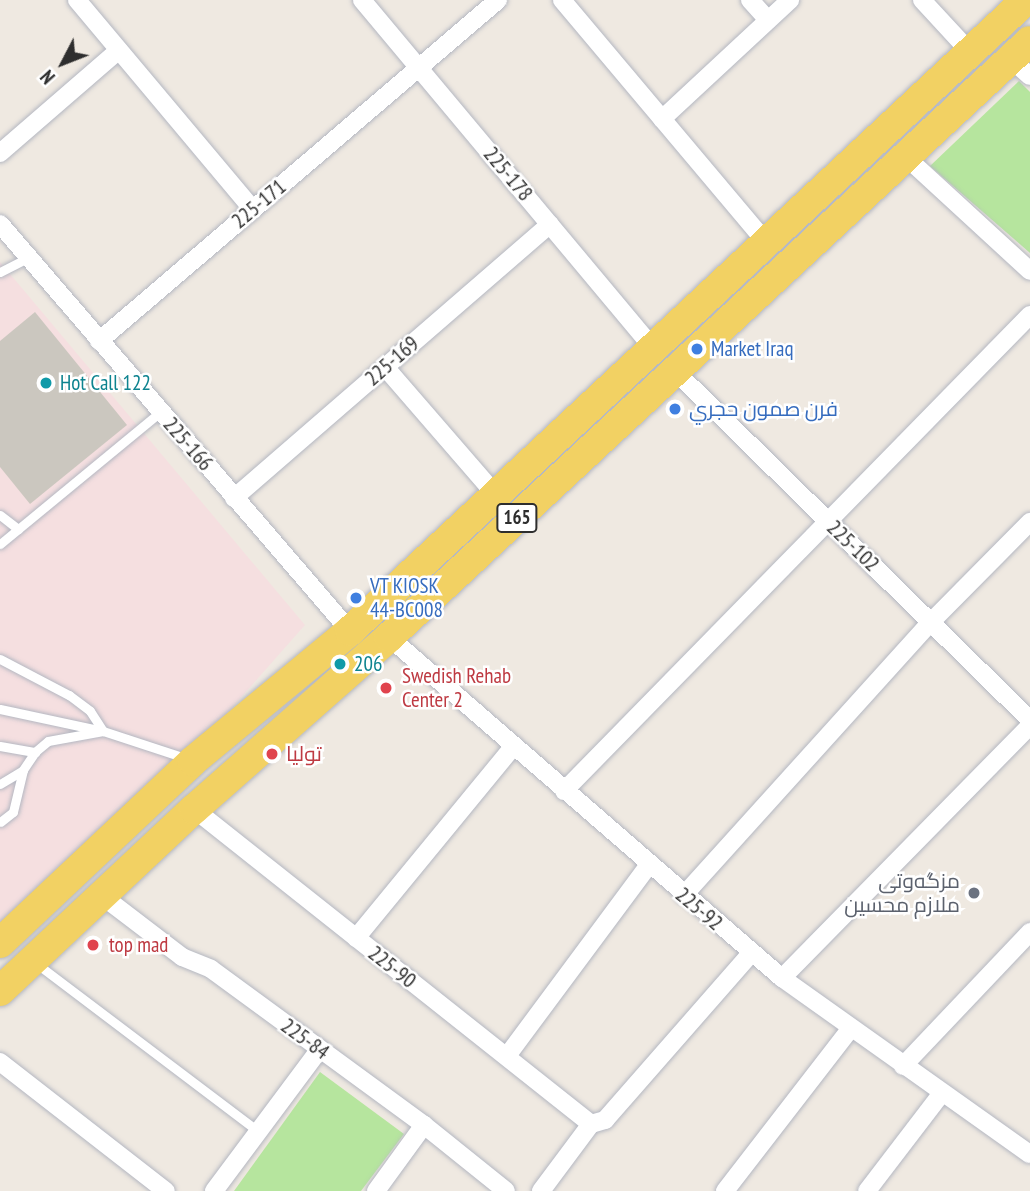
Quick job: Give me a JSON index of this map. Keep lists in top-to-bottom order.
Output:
{
  "streets": {
    "main road": ["165"],
    "street": [
      "225-178",
      "225-171",
      "225-169",
      "225-166",
      "225-102",
      "225-92",
      "225-90",
      "225-84"
    ]
  },
  "crossings": [
    ["225-178", "225-171"],
    ["225-178", "225-169"],
    ["225-178", "165"],
    ["225-171", "225-166"],
    ["225-169", "225-166"],
    ["225-166", "165"],
    ["165", "225-102"],
    ["165", "225-92"],
    ["165", "225-90"],
    ["165", "225-84"]
  ],
  "places": [
    "Market Iraq",
    "Hot Call 122",
    "فرن صمون حجري",
    "VT KIOSK 44-BC008",
    "206",
    "Swedish Rehab Center 2",
    "تولیا",
    "مزگه‌وتی ملازم محسین",
    "top mad"
  ],
  "north": "bottom left"
}
